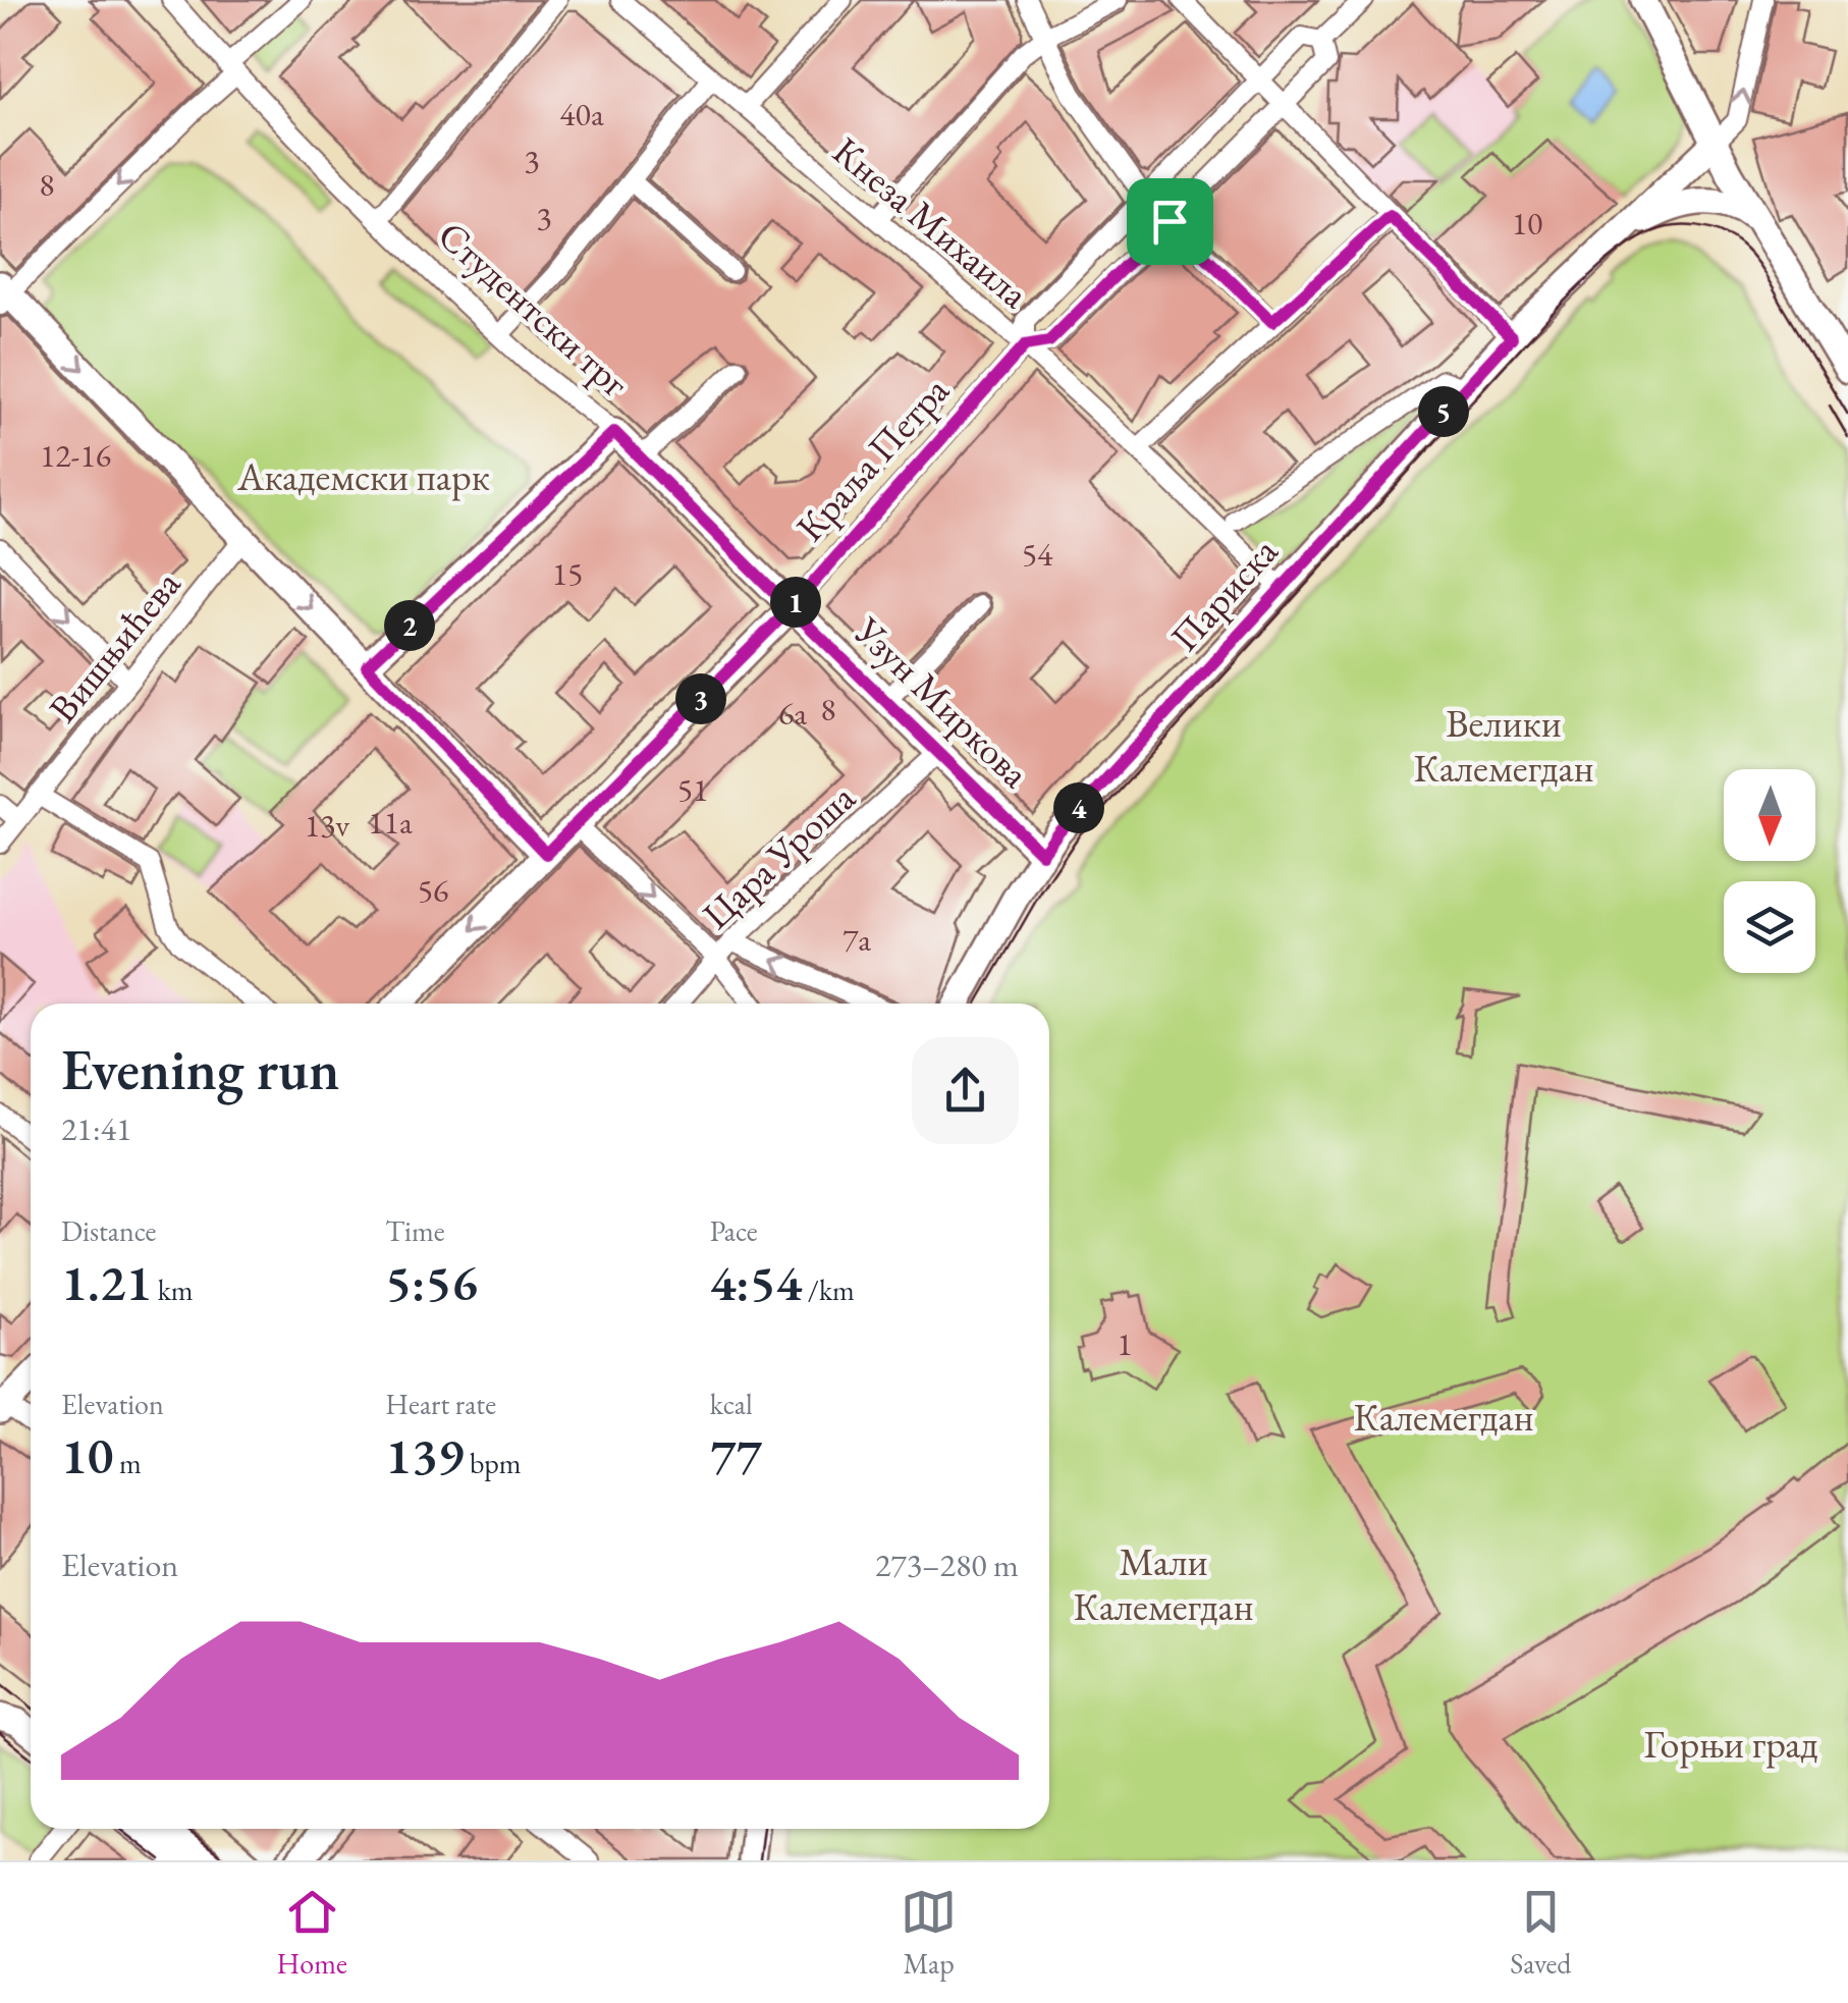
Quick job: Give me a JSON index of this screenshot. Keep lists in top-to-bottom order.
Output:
{
  "streets": {
    "street": [
      "Кнеза Михаила",
      "Студентски трг",
      "Краља Петра",
      "Париска",
      "Вишњићева",
      "Узун Миркова",
      "Цара Уроша"
    ]
  },
  "crossings": [
    ["Кнеза Михаила", "Краља Петра"],
    ["Кнеза Михаила", "Париска"],
    ["Студентски трг", "Узун Миркова"],
    ["Краља Петра", "Узун Миркова"],
    ["Париска", "Узун Миркова"],
    ["Узун Миркова", "Цара Уроша"]
  ],
  "parks": [
    "Академски парк",
    "Велики Калемегдан",
    "Калемегдан",
    "Мали Калемегдан",
    "Горњи град"
  ],
  "house_numbers": [
    "40a",
    "3",
    "8",
    "3",
    "10",
    "12-16",
    "54",
    "15",
    "8",
    "6a",
    "51",
    "11a",
    "13v",
    "56",
    "7a",
    "1"
  ],
  "north": "bottom",
  "page": {
    "pins": [
      "5",
      "1",
      "2",
      "3",
      "4"
    ],
    "heading": ["Evening run", "21:41"],
    "stats": [
      ["Distance", "1.21 km"],
      ["Time", "5:56"],
      ["Pace", "4:54 /km"],
      ["Elevation", "10 m"],
      ["Heart rate", "139 bpm"],
      ["kcal", "77"]
    ],
    "chart": ["Elevation", "273–280 m"],
    "tabs": ["Home", "Map", "Saved"]
  }
}
